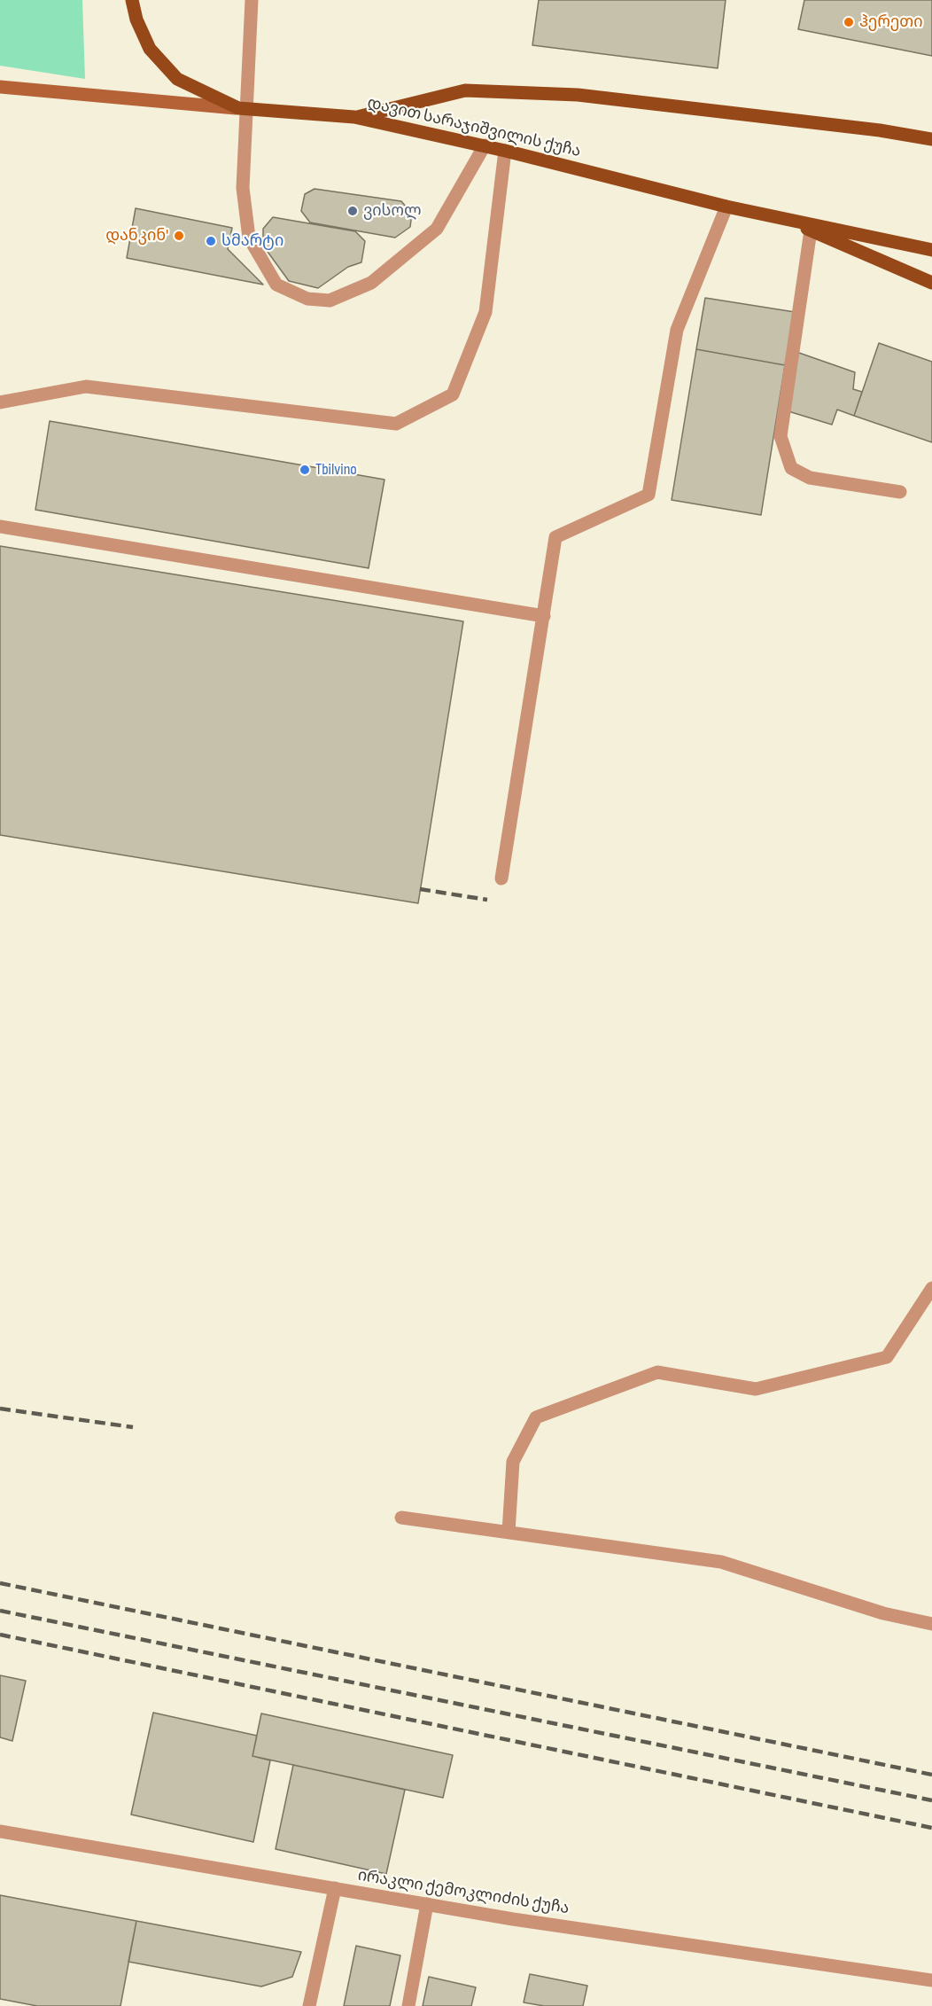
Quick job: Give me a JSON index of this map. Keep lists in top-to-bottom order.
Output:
{
  "streets": {
    "main road": ["დავით სარაჯიშვილის ქუჩა"],
    "street": ["ირაკლი ქემოკლიძის ქუჩა"]
  },
  "places": [
    "ჰერეთი",
    "ვისოლ",
    "დანკინ'",
    "სმარტი",
    "Tbilvino"
  ]
}
